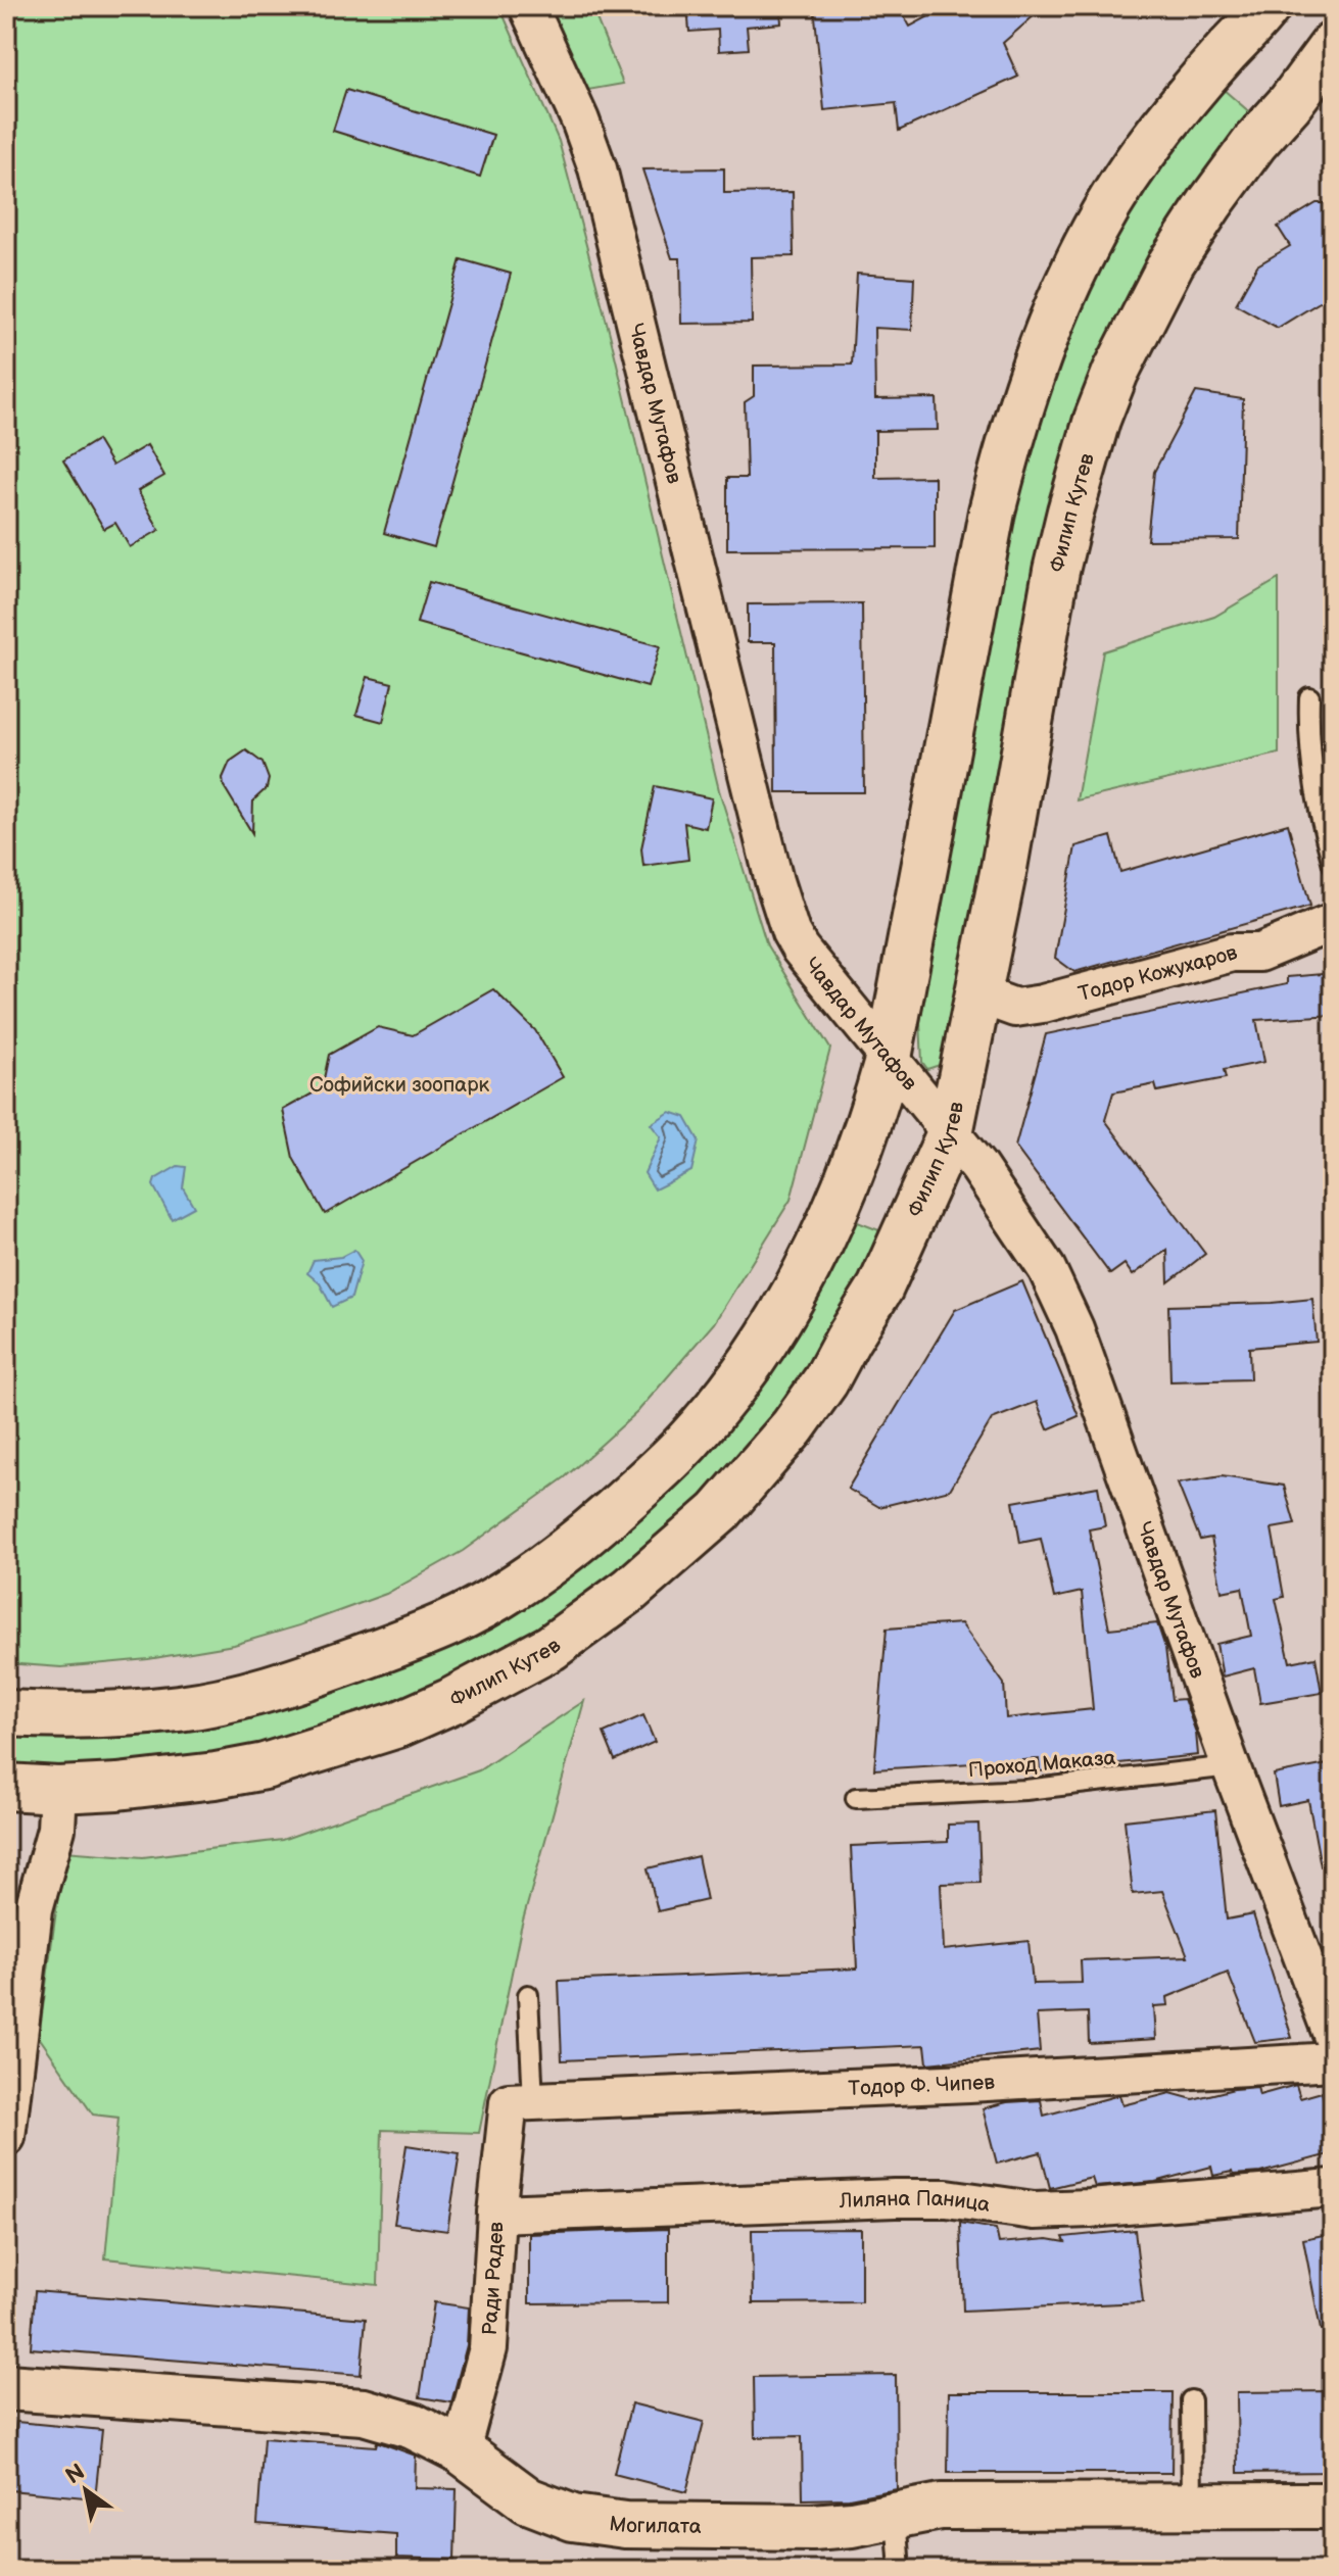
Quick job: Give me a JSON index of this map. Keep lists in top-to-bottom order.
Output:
{
  "streets": {
    "main road": ["Филип Кутев", "Могилата"],
    "street": [
      "Чавдар Мутафов",
      "Тодор Кожухаров",
      "Тодор Ф. Чипев",
      "Лиляна Паница",
      "Ради Радев"
    ],
    "lane": ["Проход Маказа"]
  },
  "crossings": [
    ["Чавдар Мутафов", "Филип Кутев"],
    ["Чавдар Мутафов", "Проход Маказа"],
    ["Филип Кутев", "Тодор Кожухаров"],
    ["Тодор Ф. Чипев", "Ради Радев"],
    ["Лиляна Паница", "Ради Радев"],
    ["Ради Радев", "Могилата"]
  ],
  "parks": ["Софийски зоопарк"],
  "north": "top left"
}
